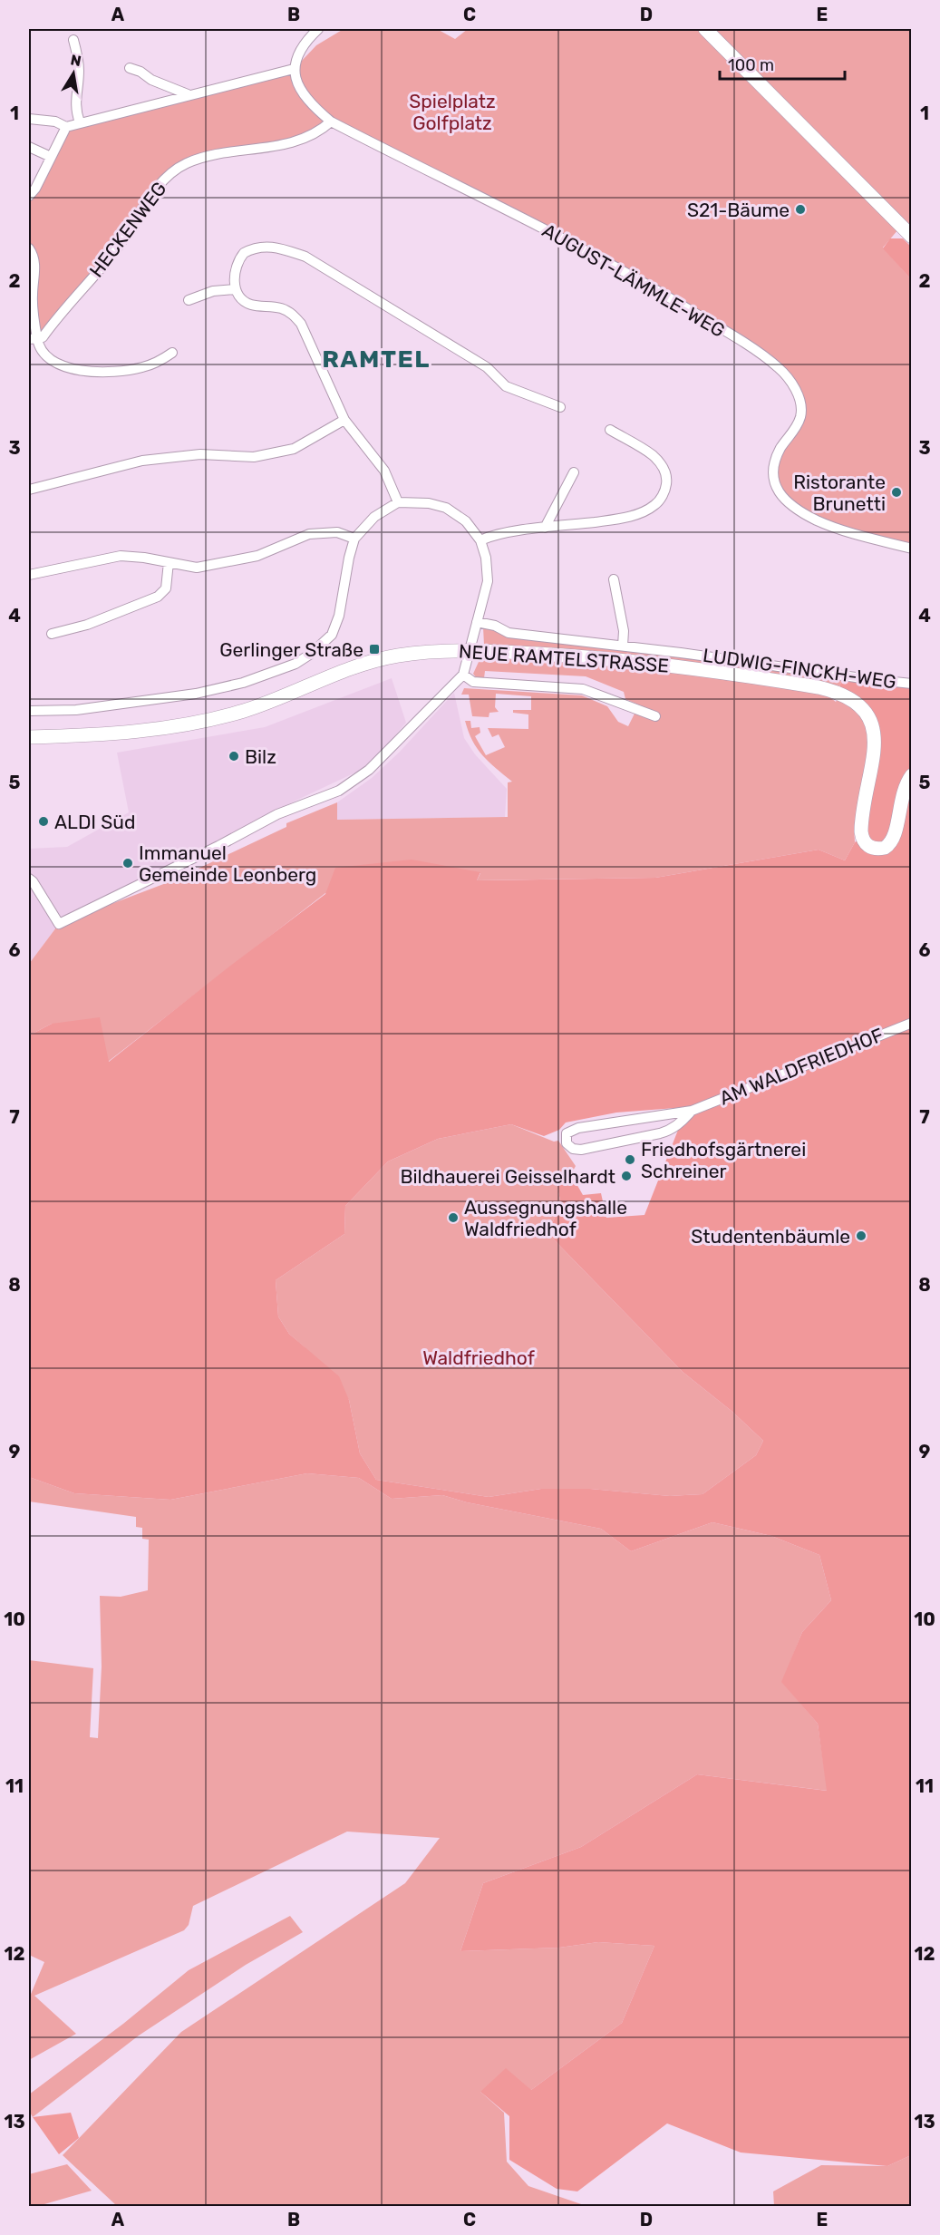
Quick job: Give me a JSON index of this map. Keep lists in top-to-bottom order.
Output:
{
  "streets": {
    "main road": ["NEUE RAMTELSTRASSE"],
    "street": [
      "HECKENWEG",
      "AUGUST-LÄMMLE-WEG",
      "LUDWIG-FINCKH-WEG",
      "AM WALDFRIEDHOF"
    ]
  },
  "crossings": [
    ["HECKENWEG", "AUGUST-LÄMMLE-WEG"]
  ],
  "districts": ["RAMTEL"],
  "parks": ["Spielplatz Golfplatz", "Waldfriedhof"],
  "places": {
    "other": [
      "S21-Bäume",
      "Ristorante Brunetti",
      "Bilz",
      "ALDI Süd",
      "Immanuel Gemeinde Leonberg",
      "Friedhofsgärtnerei Schreiner",
      "Bildhauerei Geisselhardt",
      "Aussegnungshalle Waldfriedhof",
      "Studentenbäumle"
    ],
    "transit": ["Gerlinger Straße"]
  },
  "scale_bar": "100 m",
  "north": "top",
  "grid": {
    "columns": [
      "A",
      "B",
      "C",
      "D",
      "E"
    ],
    "rows": [
      "1",
      "2",
      "3",
      "4",
      "5",
      "6",
      "7",
      "8",
      "9",
      "10",
      "11",
      "12",
      "13"
    ]
  }
}
